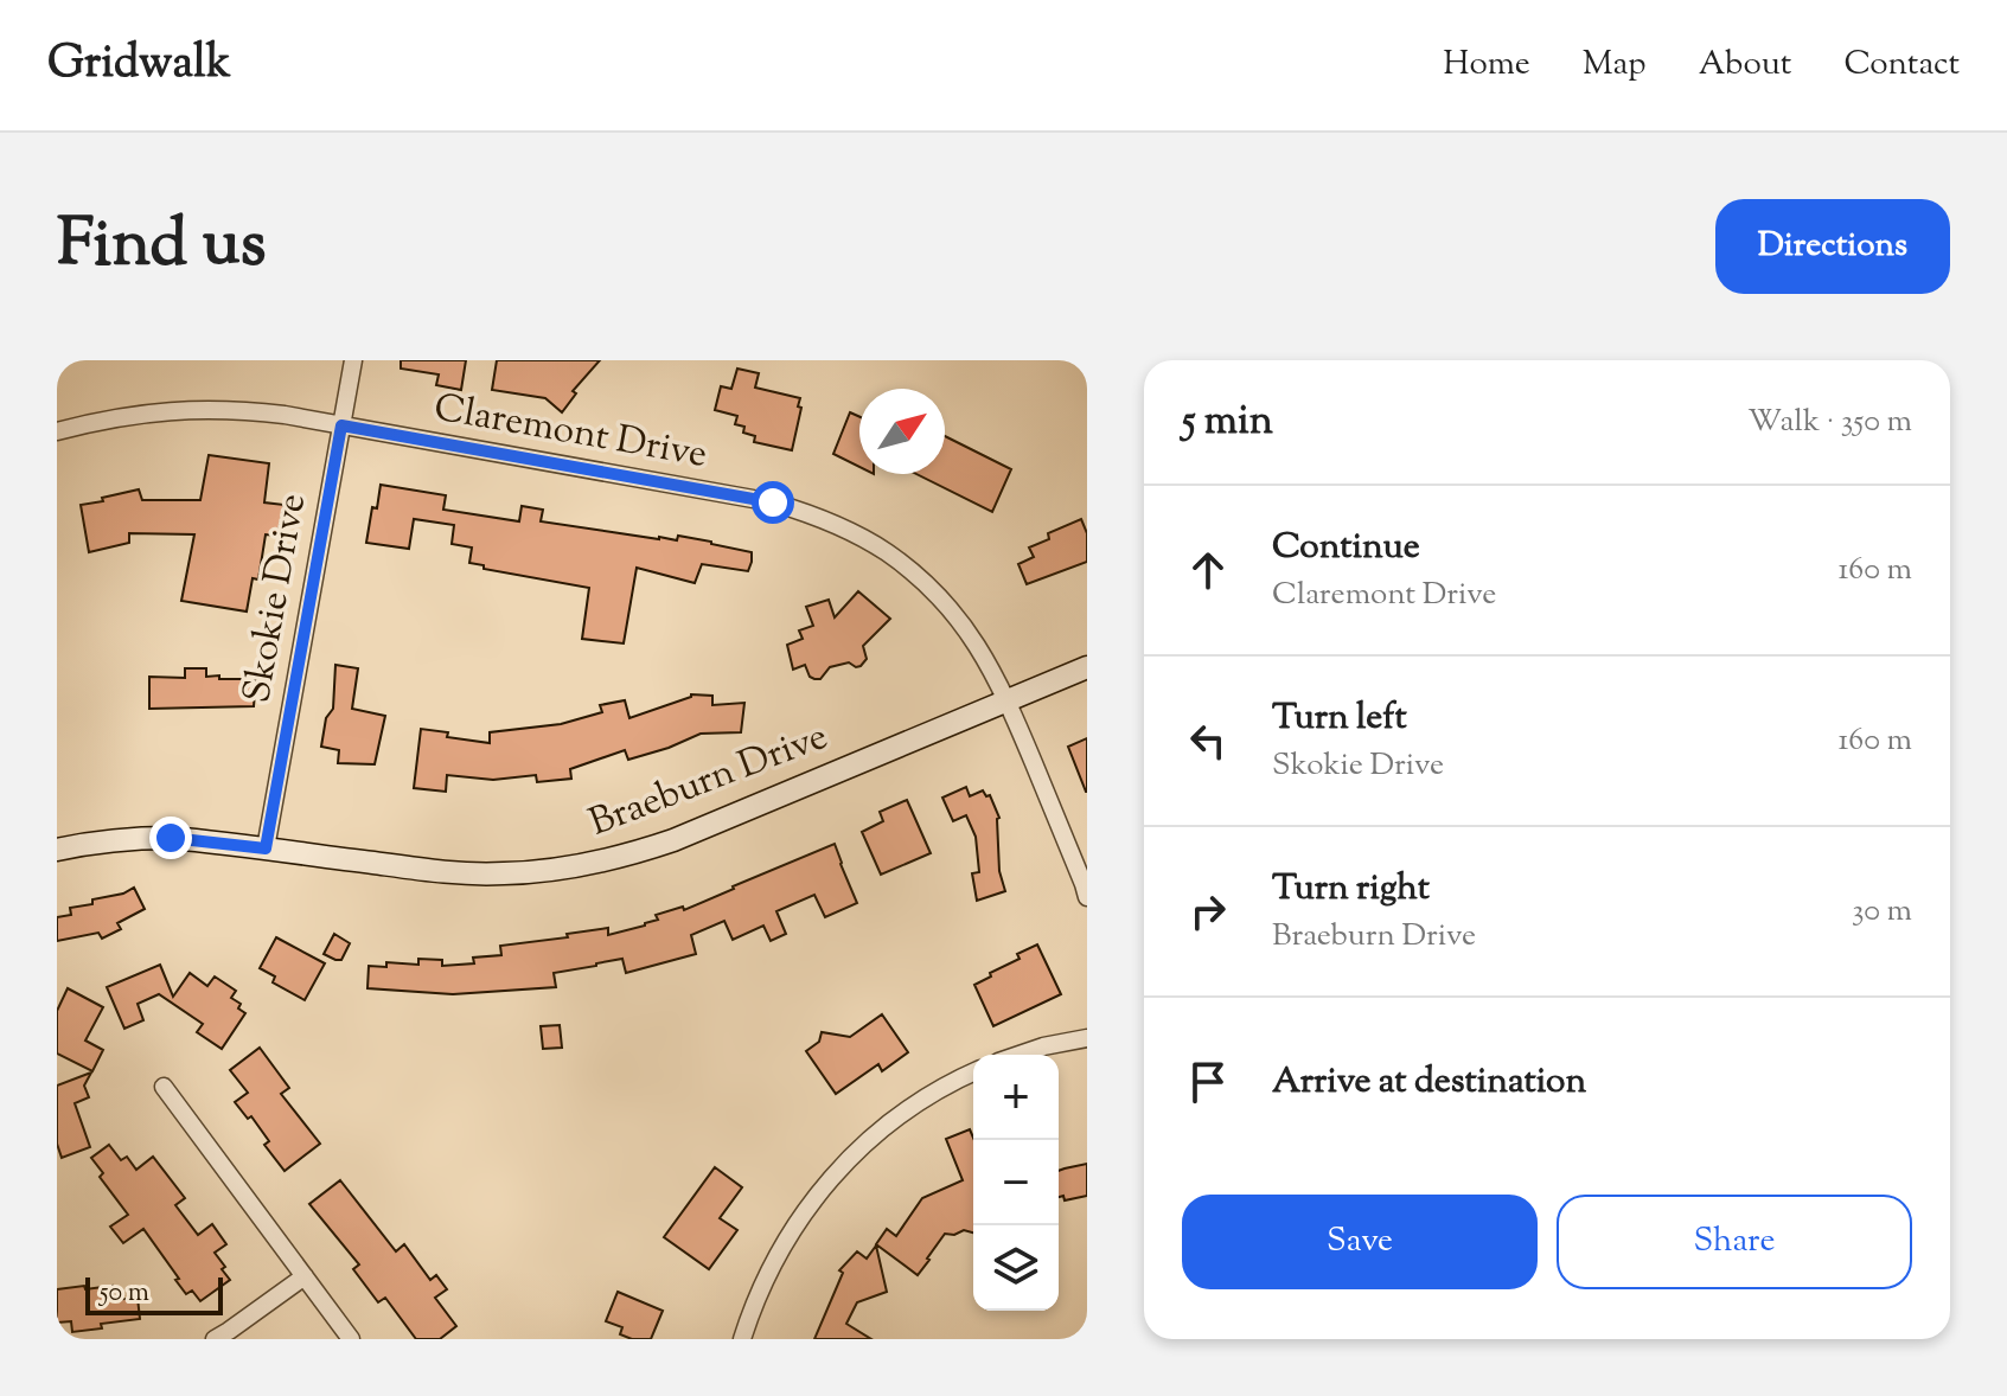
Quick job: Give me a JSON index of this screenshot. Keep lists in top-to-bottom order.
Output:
{
  "streets": {
    "street": ["Claremont Drive", "Skokie Drive", "Braeburn Drive"]
  },
  "crossings": [
    ["Claremont Drive", "Skokie Drive"],
    ["Claremont Drive", "Braeburn Drive"],
    ["Skokie Drive", "Braeburn Drive"]
  ],
  "scale_bar": "50 m",
  "north": "top right",
  "page": {
    "header": "Gridwalk",
    "nav": [
      "Home",
      "Map",
      "About",
      "Contact"
    ],
    "title": "Find us",
    "buttons": [
      "Directions",
      ["Save", "Share"]
    ],
    "heading": ["5 min", "Walk · 350 m"],
    "list": [
      ["Continue", "Claremont Drive", "160 m"],
      ["Turn left", "Skokie Drive", "160 m"],
      ["Turn right", "Braeburn Drive", "30 m"],
      "Arrive at destination"
    ],
    "map_buttons": ["+", "−"],
    "scale": "50 m"
  }
}
